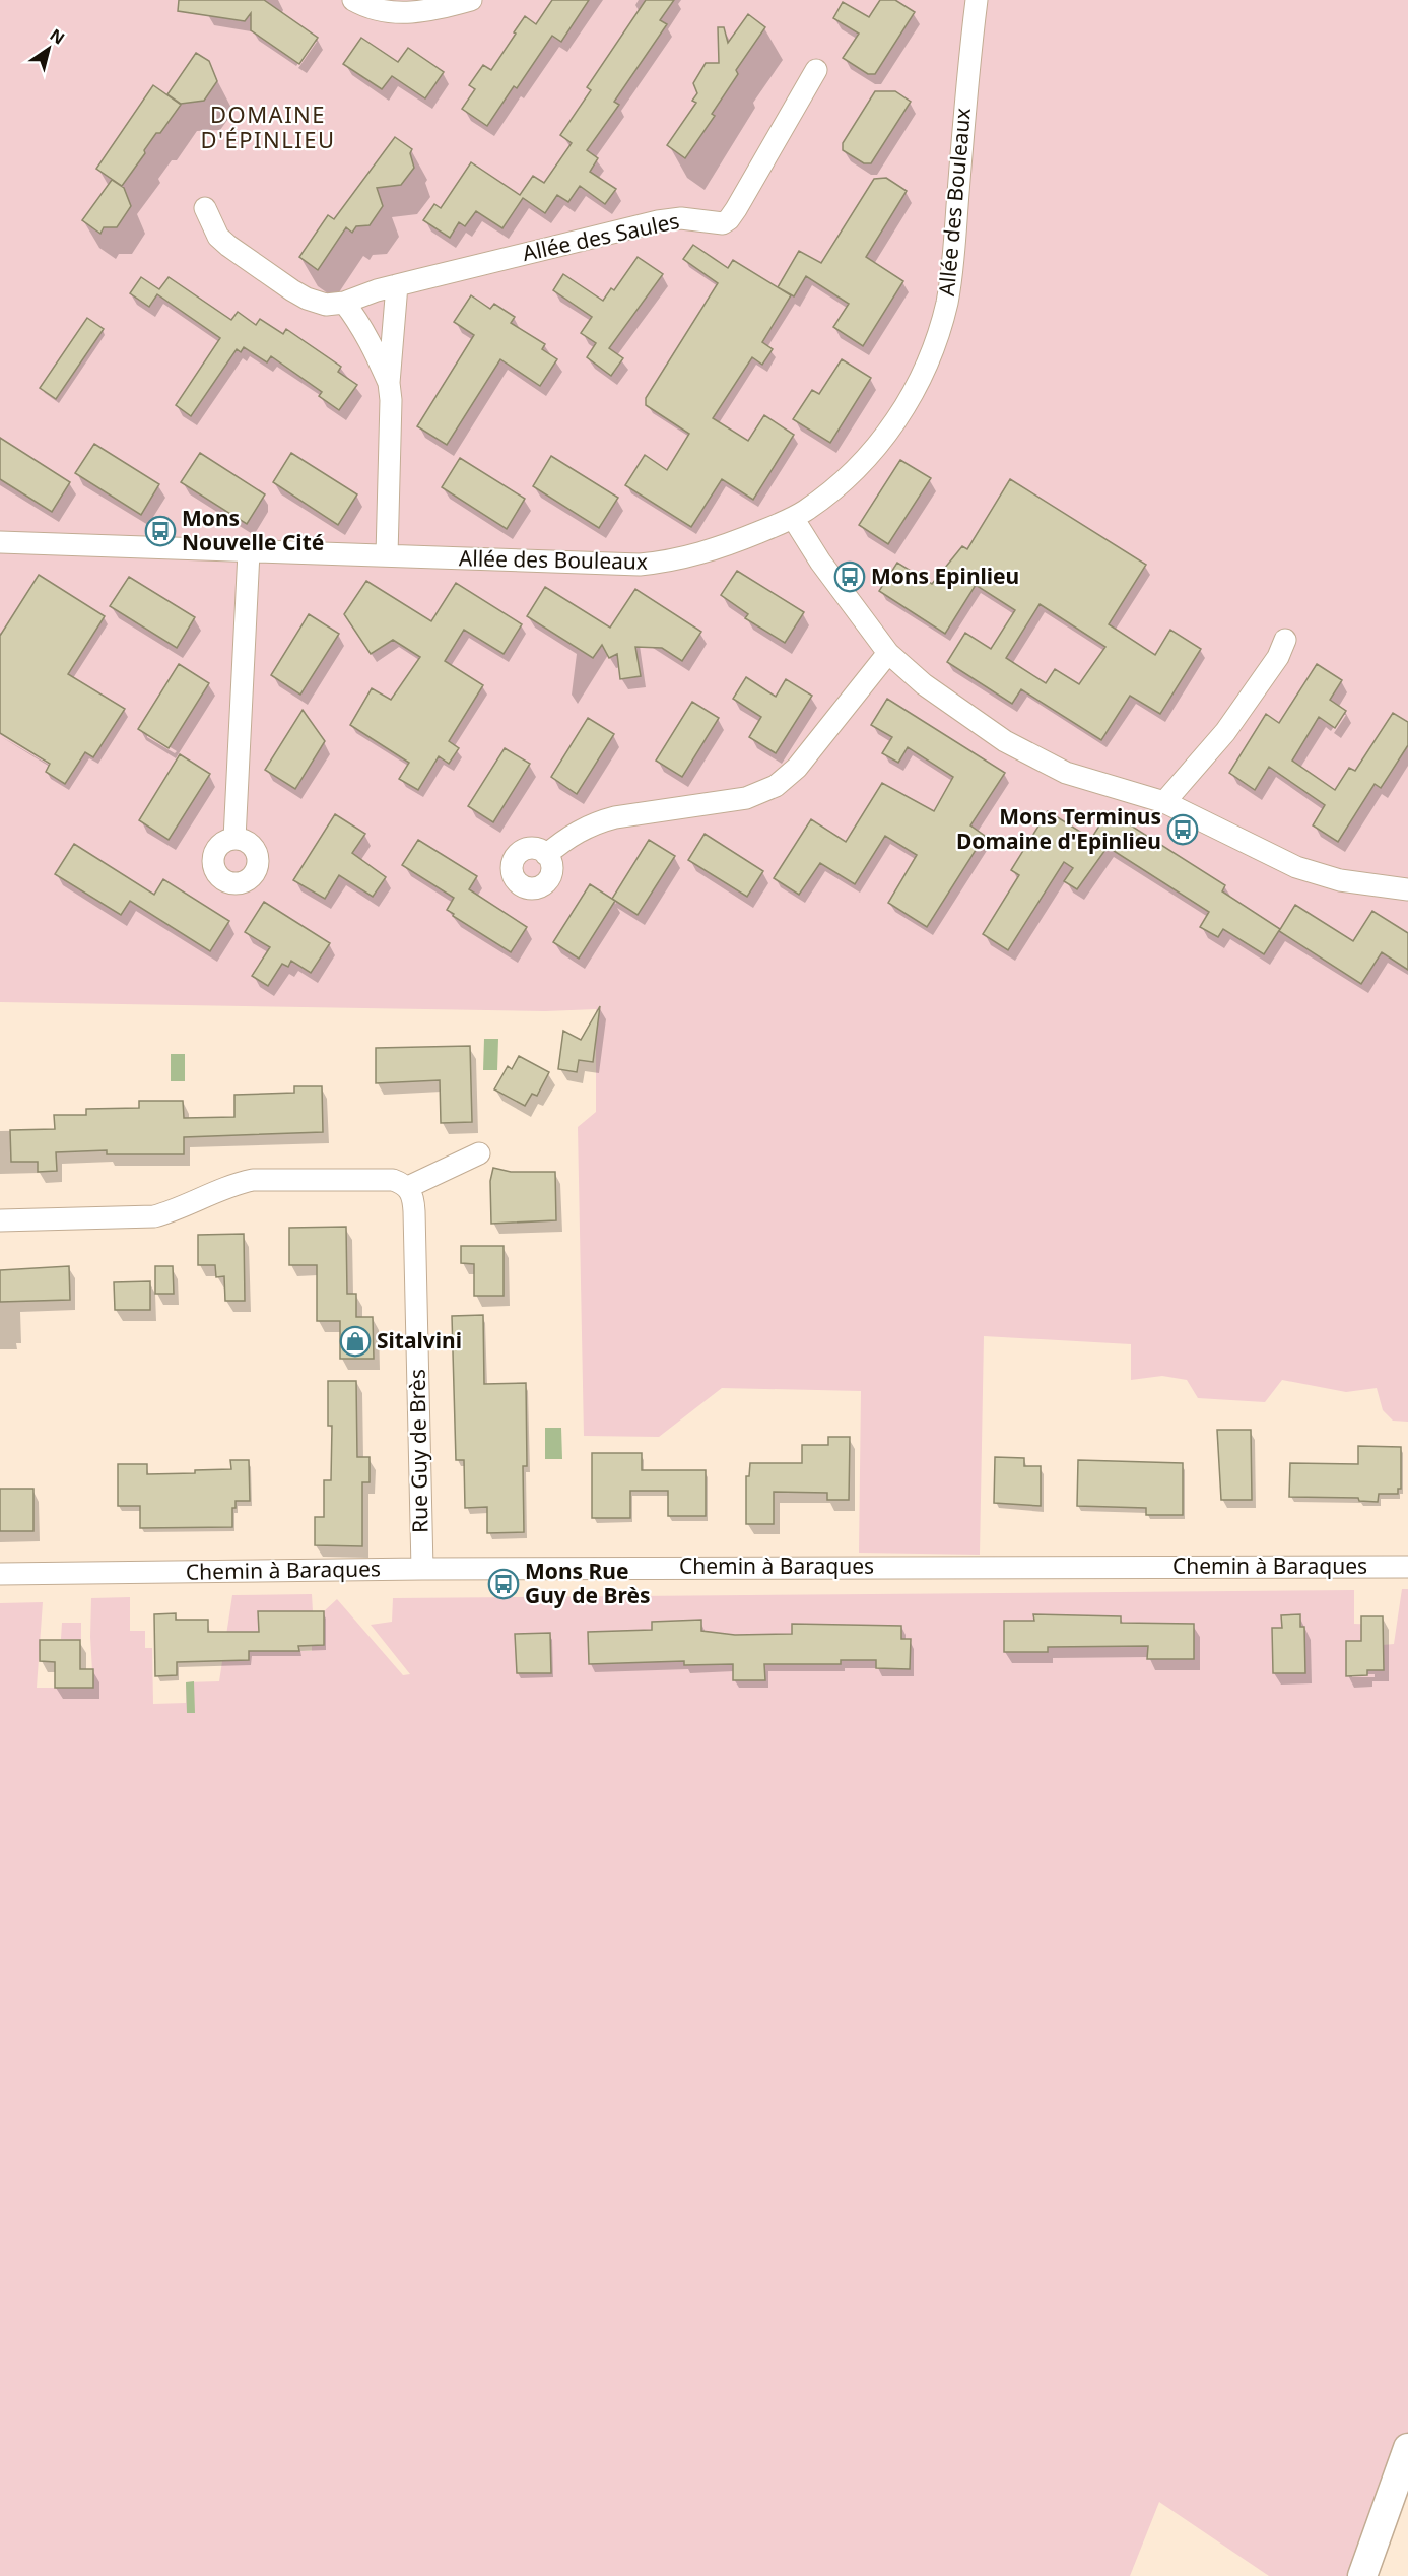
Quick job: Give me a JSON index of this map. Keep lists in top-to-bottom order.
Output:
{
  "streets": {
    "street": [
      "Allée des Bouleaux",
      "Allée des Saules",
      "Rue Guy de Brès",
      "Chemin à Baraques"
    ]
  },
  "crossings": [
    ["Rue Guy de Brès", "Chemin à Baraques"]
  ],
  "districts": ["DOMAINE D'ÉPINLIEU"],
  "places": {
    "bus stop": [
      "Mons Nouvelle Cité",
      "Mons Epinlieu",
      "Mons Terminus Domaine d'Epinlieu",
      "Mons Rue Guy de Brès"
    ],
    "shop": ["Sitalvini"]
  },
  "north": "top right"
}
